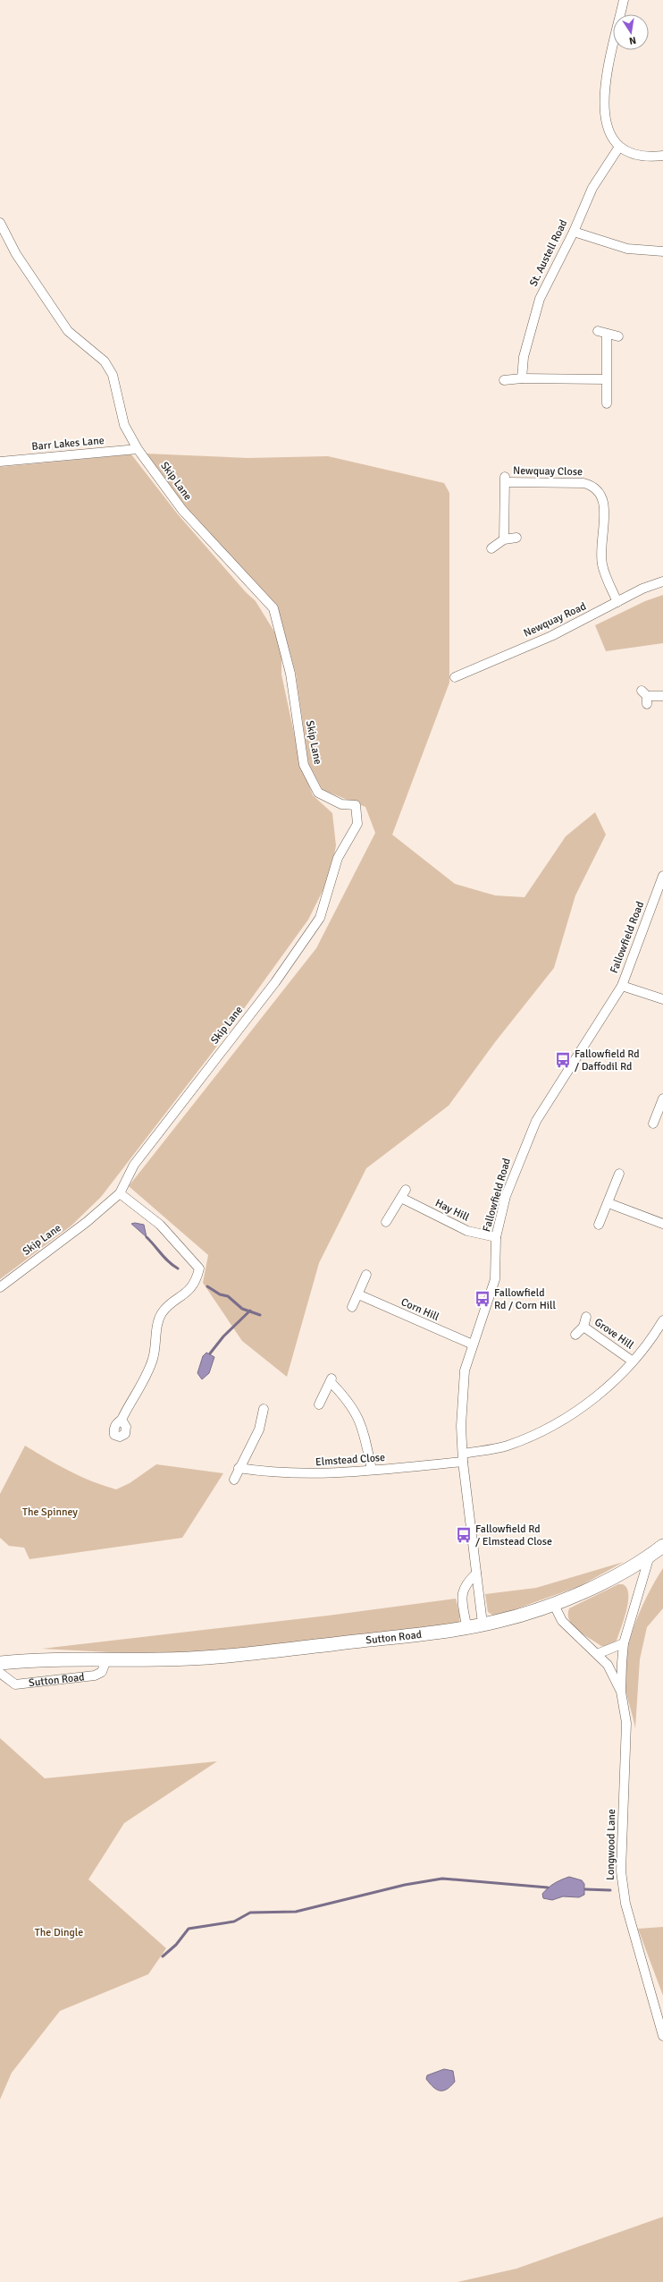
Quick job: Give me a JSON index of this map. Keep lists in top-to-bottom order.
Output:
{
  "streets": {
    "main road": ["Sutton Road"],
    "street": [
      "St. Austell Road",
      "Barr Lakes Lane",
      "Newquay Close",
      "Skip Lane",
      "Newquay Road",
      "Fallowfield Road",
      "Hay Hill",
      "Corn Hill",
      "Grove Hill",
      "Elmstead Close",
      "Longwood Lane"
    ]
  },
  "crossings": [
    ["Barr Lakes Lane", "Skip Lane"],
    ["Newquay Close", "Newquay Road"],
    ["Fallowfield Road", "Hay Hill"],
    ["Fallowfield Road", "Corn Hill"],
    ["Fallowfield Road", "Elmstead Close"],
    ["Fallowfield Road", "Sutton Road"],
    ["Grove Hill", "Elmstead Close"],
    ["Sutton Road", "Longwood Lane"]
  ],
  "parks": ["The Spinney", "The Dingle"],
  "places": {
    "bus stop": ["Fallowfield Rd / Daffodil Rd", "Fallowfield Rd / Corn Hill", "Fallowfield Rd / Elmstead Close"]
  },
  "north": "bottom"
}
